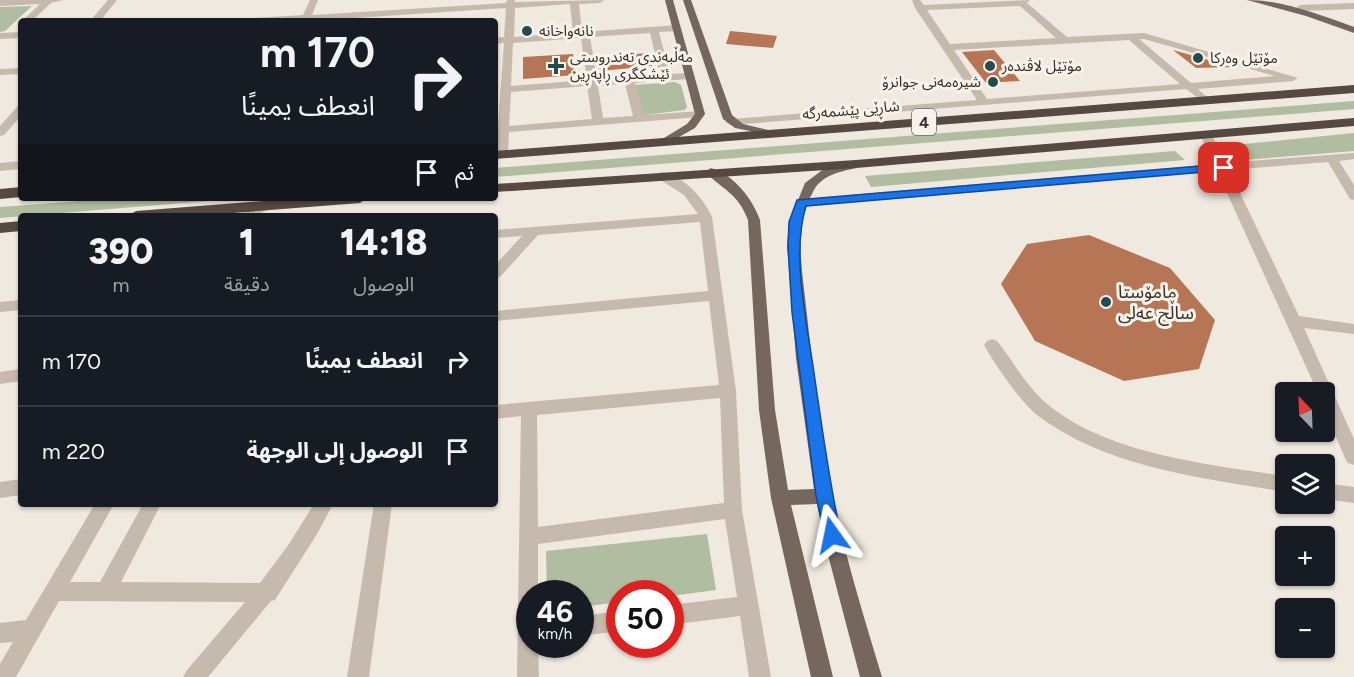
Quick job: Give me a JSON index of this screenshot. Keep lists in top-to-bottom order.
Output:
{
  "streets": {
    "highway": ["شاڕێی پێشمەرگە", "4"]
  },
  "places": {
    "other": [
      "نانەواخانە",
      "مۆتێل وەرکا",
      "مۆتێل لاڤندەر",
      "شیرەمەنی جوانرۆ",
      "مامۆستا ساڵح عەلی"
    ],
    "health": ["مەڵبەندی تەندروستی ئێشکگری ڕاپەڕین"]
  },
  "north": "top left",
  "page": {
    "turn": ["170 m", "انعطف يمينًا"],
    "then": "ثم",
    "eta": [
      "14:18",
      "الوصول",
      "1",
      "دقيقة",
      "390",
      "m"
    ],
    "list": [
      {
        "name": "انعطف يمينًا",
        "value": "170 m"
      },
      {
        "name": "الوصول إلى الوجهة",
        "value": "220 m"
      }
    ],
    "map_buttons": ["+", "−"],
    "speed": "46 km/h",
    "limit": "50"
  }
}
